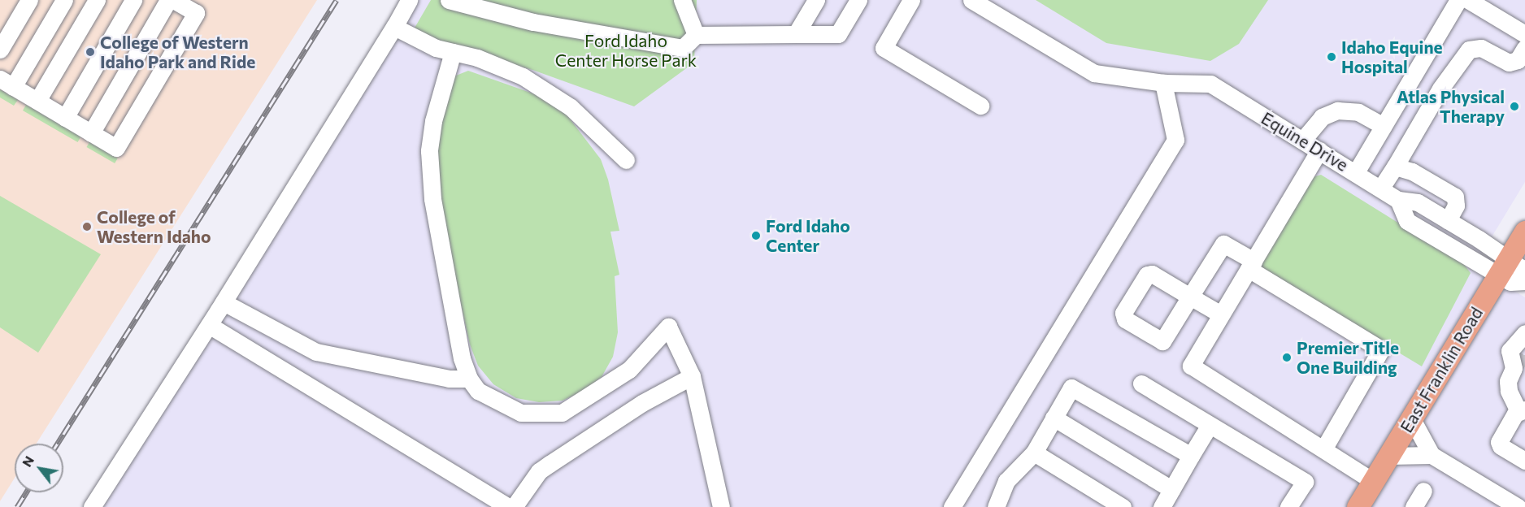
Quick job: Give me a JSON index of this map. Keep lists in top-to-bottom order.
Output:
{
  "streets": {
    "main road": ["East Franklin Road"],
    "street": ["Equine Drive"]
  },
  "crossings": [
    ["Equine Drive", "East Franklin Road"]
  ],
  "parks": ["Ford Idaho Center Horse Park"],
  "places": [
    "College of Western Idaho Park and Ride",
    "Idaho Equine Hospital",
    "Atlas Physical Therapy",
    "College of Western Idaho",
    "Ford Idaho Center",
    "Premier Title One Building"
  ],
  "north": "top left"
}
